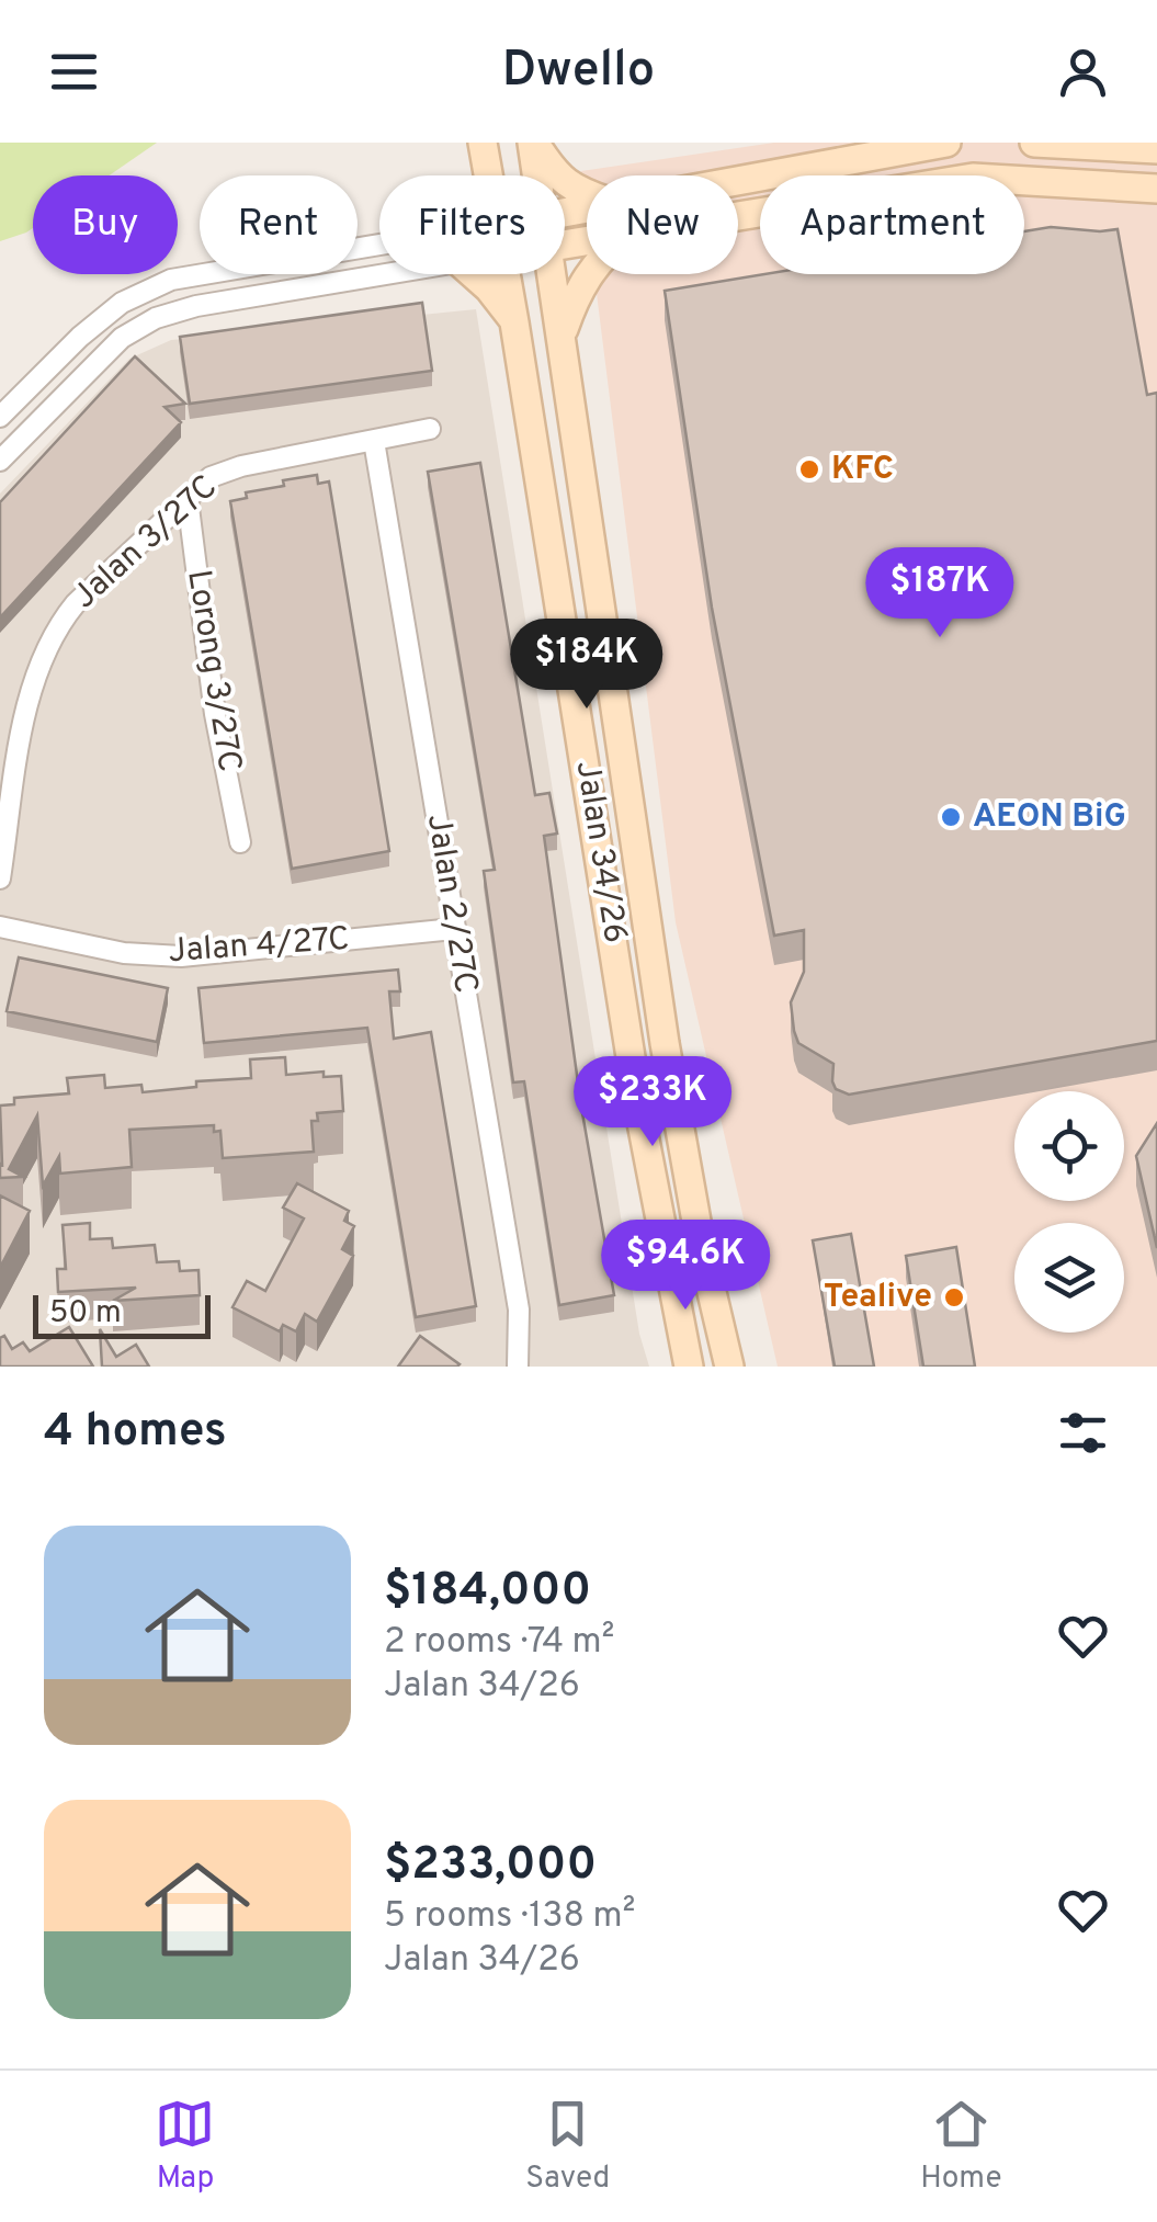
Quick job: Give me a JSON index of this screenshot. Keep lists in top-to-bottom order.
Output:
{
  "streets": {
    "main road": ["Jalan 34/26"],
    "street": [
      "Jalan 3/27C",
      "Lorong 3/27C",
      "Jalan 2/27C",
      "Jalan 4/27C"
    ]
  },
  "crossings": [
    ["Jalan 3/27C", "Lorong 3/27C"],
    ["Jalan 3/27C", "Jalan 2/27C"],
    ["Jalan 2/27C", "Jalan 4/27C"]
  ],
  "places": ["KFC", "AEON BiG", "Tealive"],
  "scale_bar": "50 m",
  "page": {
    "header": "Dwello",
    "chip": [
      "Buy",
      "Rent",
      "Filters",
      "New",
      "Apartment"
    ],
    "price": [
      "$187K",
      "$184K",
      "$233K",
      "$94.6K"
    ],
    "scale": "50 m",
    "heading": "4 homes",
    "list": [
      {
        "name": "$184,000",
        "note": "2 rooms · 74 m² · Jalan 34/26"
      },
      {
        "name": "$233,000",
        "note": "5 rooms · 138 m² · Jalan 34/26"
      }
    ],
    "tabs": ["Map", "Saved", "Home"]
  }
}
